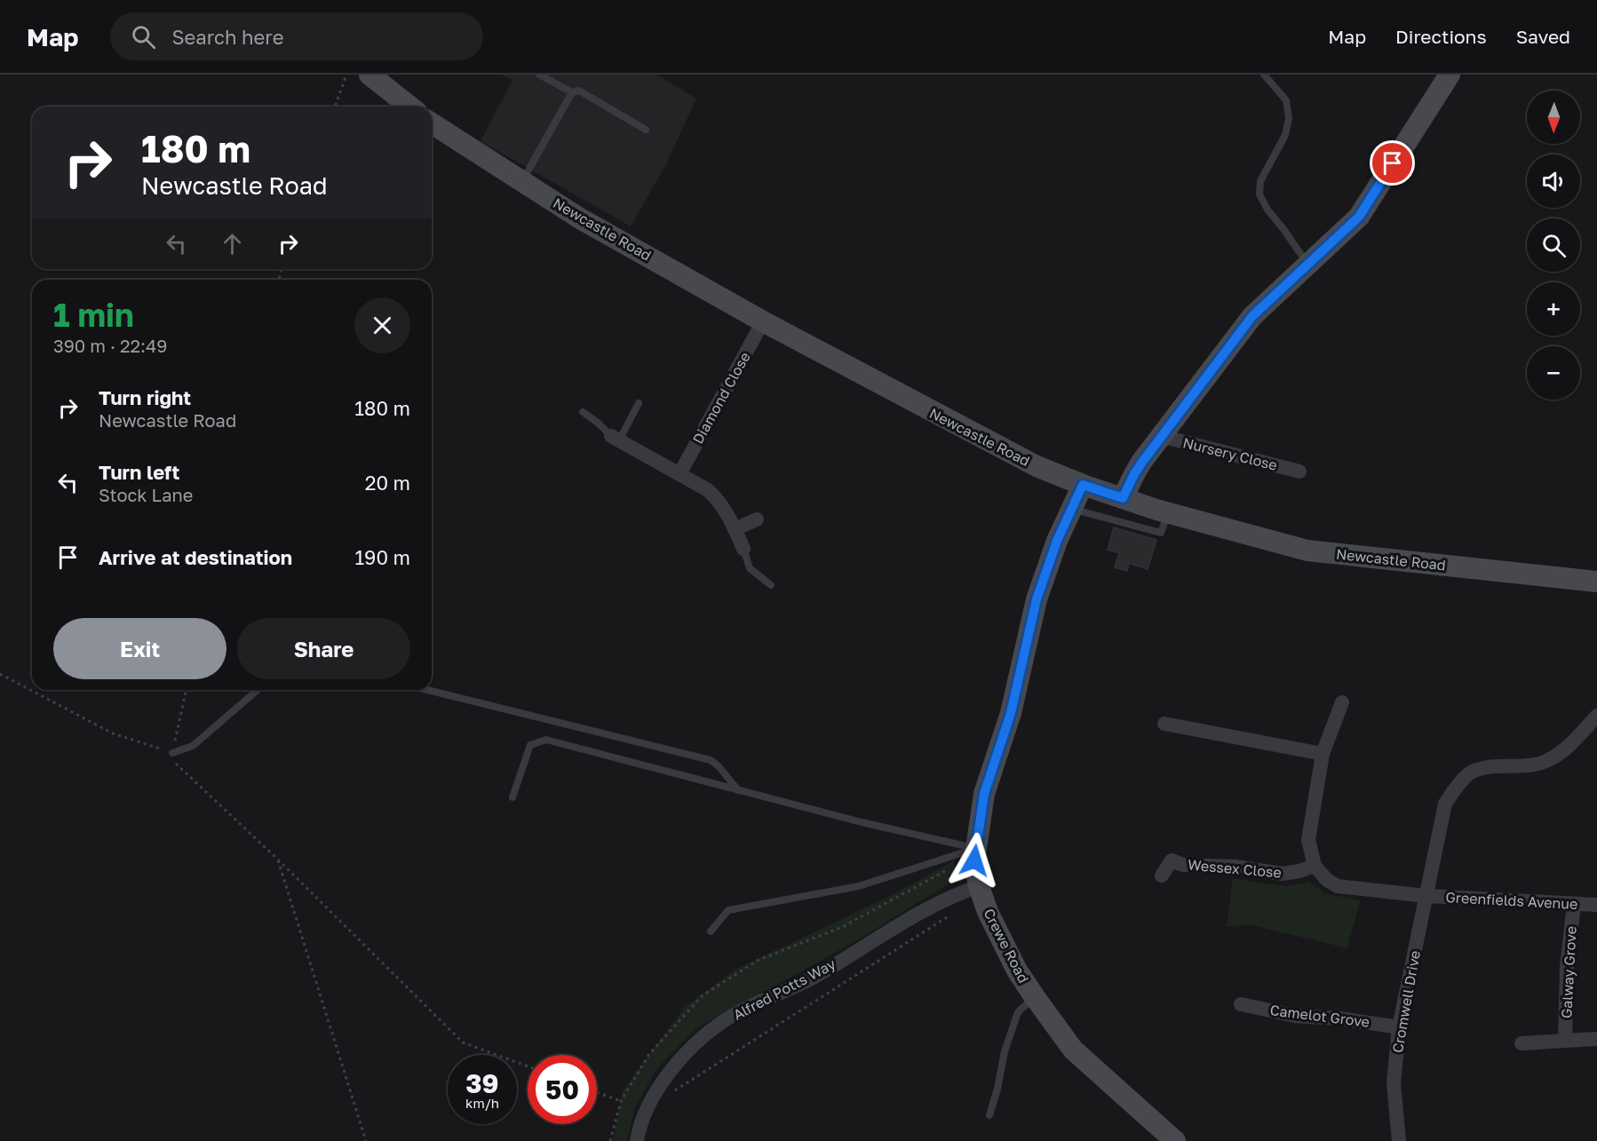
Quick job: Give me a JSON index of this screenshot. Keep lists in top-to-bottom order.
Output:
{
  "streets": {
    "main road": ["Newcastle Road", "Crewe Road"],
    "street": [
      "Diamond Close",
      "Nursery Close",
      "Wessex Close",
      "Greenfields Avenue",
      "Galway Grove",
      "Alfred Potts Way",
      "Cromwell Drive",
      "Camelot Grove"
    ]
  },
  "crossings": [
    ["Newcastle Road", "Diamond Close"],
    ["Newcastle Road", "Crewe Road"],
    ["Greenfields Avenue", "Galway Grove"],
    ["Greenfields Avenue", "Cromwell Drive"],
    ["Crewe Road", "Alfred Potts Way"],
    ["Cromwell Drive", "Camelot Grove"]
  ],
  "north": "bottom",
  "page": {
    "header": "Map",
    "search": "Search here",
    "nav": ["Map", "Directions", "Saved"],
    "map_buttons": ["+", "−"],
    "turn": ["180 m", "Newcastle Road"],
    "heading": ["1 min", "390 m · 22:49"],
    "list": [
      {
        "name": "Turn right",
        "note": "Newcastle Road",
        "value": "180 m"
      },
      {
        "name": "Turn left",
        "note": "Stock Lane",
        "value": "20 m"
      },
      {
        "name": "Arrive at destination",
        "value": "190 m"
      }
    ],
    "buttons": ["Exit", "Share"],
    "speed": "39 km/h",
    "limit": "50"
  }
}
